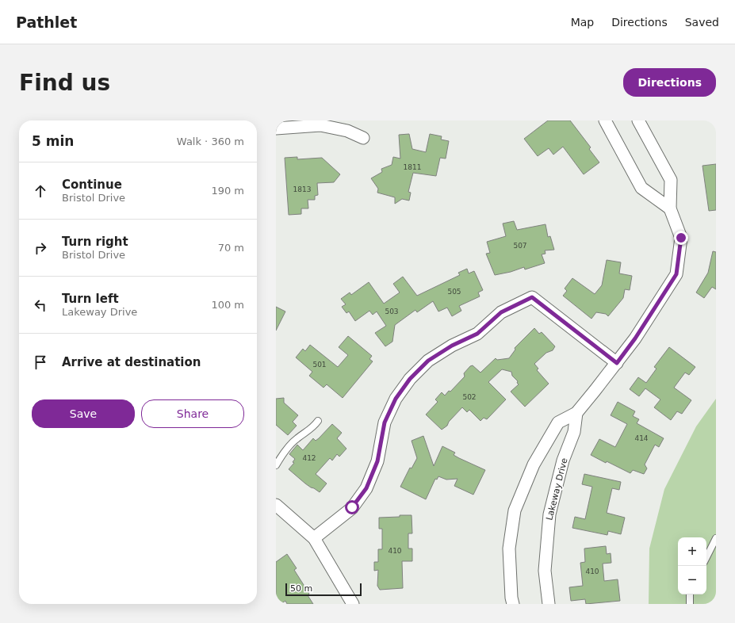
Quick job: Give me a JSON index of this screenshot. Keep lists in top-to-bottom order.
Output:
{
  "streets": {
    "street": ["Lakeway Drive"]
  },
  "house_numbers": [
    "1811",
    "1813",
    "507",
    "505",
    "503",
    "501",
    "502",
    "414",
    "412",
    "410",
    "410"
  ],
  "scale_bar": "50 m",
  "page": {
    "header": "Pathlet",
    "nav": ["Map", "Directions", "Saved"],
    "buttons": [
      "Directions",
      ["Save", "Share"]
    ],
    "title": "Find us",
    "heading": ["5 min", "Walk · 360 m"],
    "list": [
      ["Continue", "Bristol Drive", "190 m"],
      ["Turn right", "Bristol Drive", "70 m"],
      ["Turn left", "Lakeway Drive", "100 m"],
      "Arrive at destination"
    ],
    "map_buttons": ["+", "−"],
    "scale": "50 m"
  }
}
